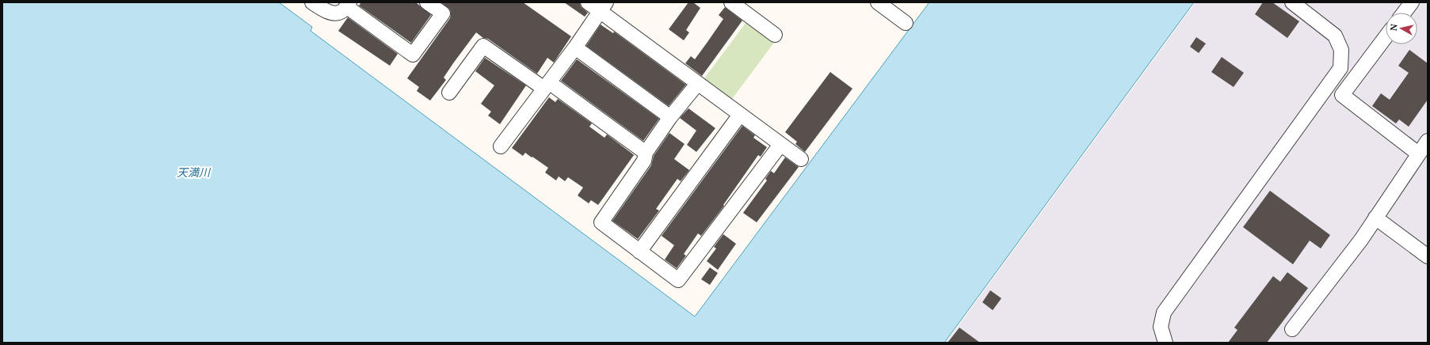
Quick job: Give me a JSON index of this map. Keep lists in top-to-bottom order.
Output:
{
  "water": ["天満川"],
  "north": "left"
}
